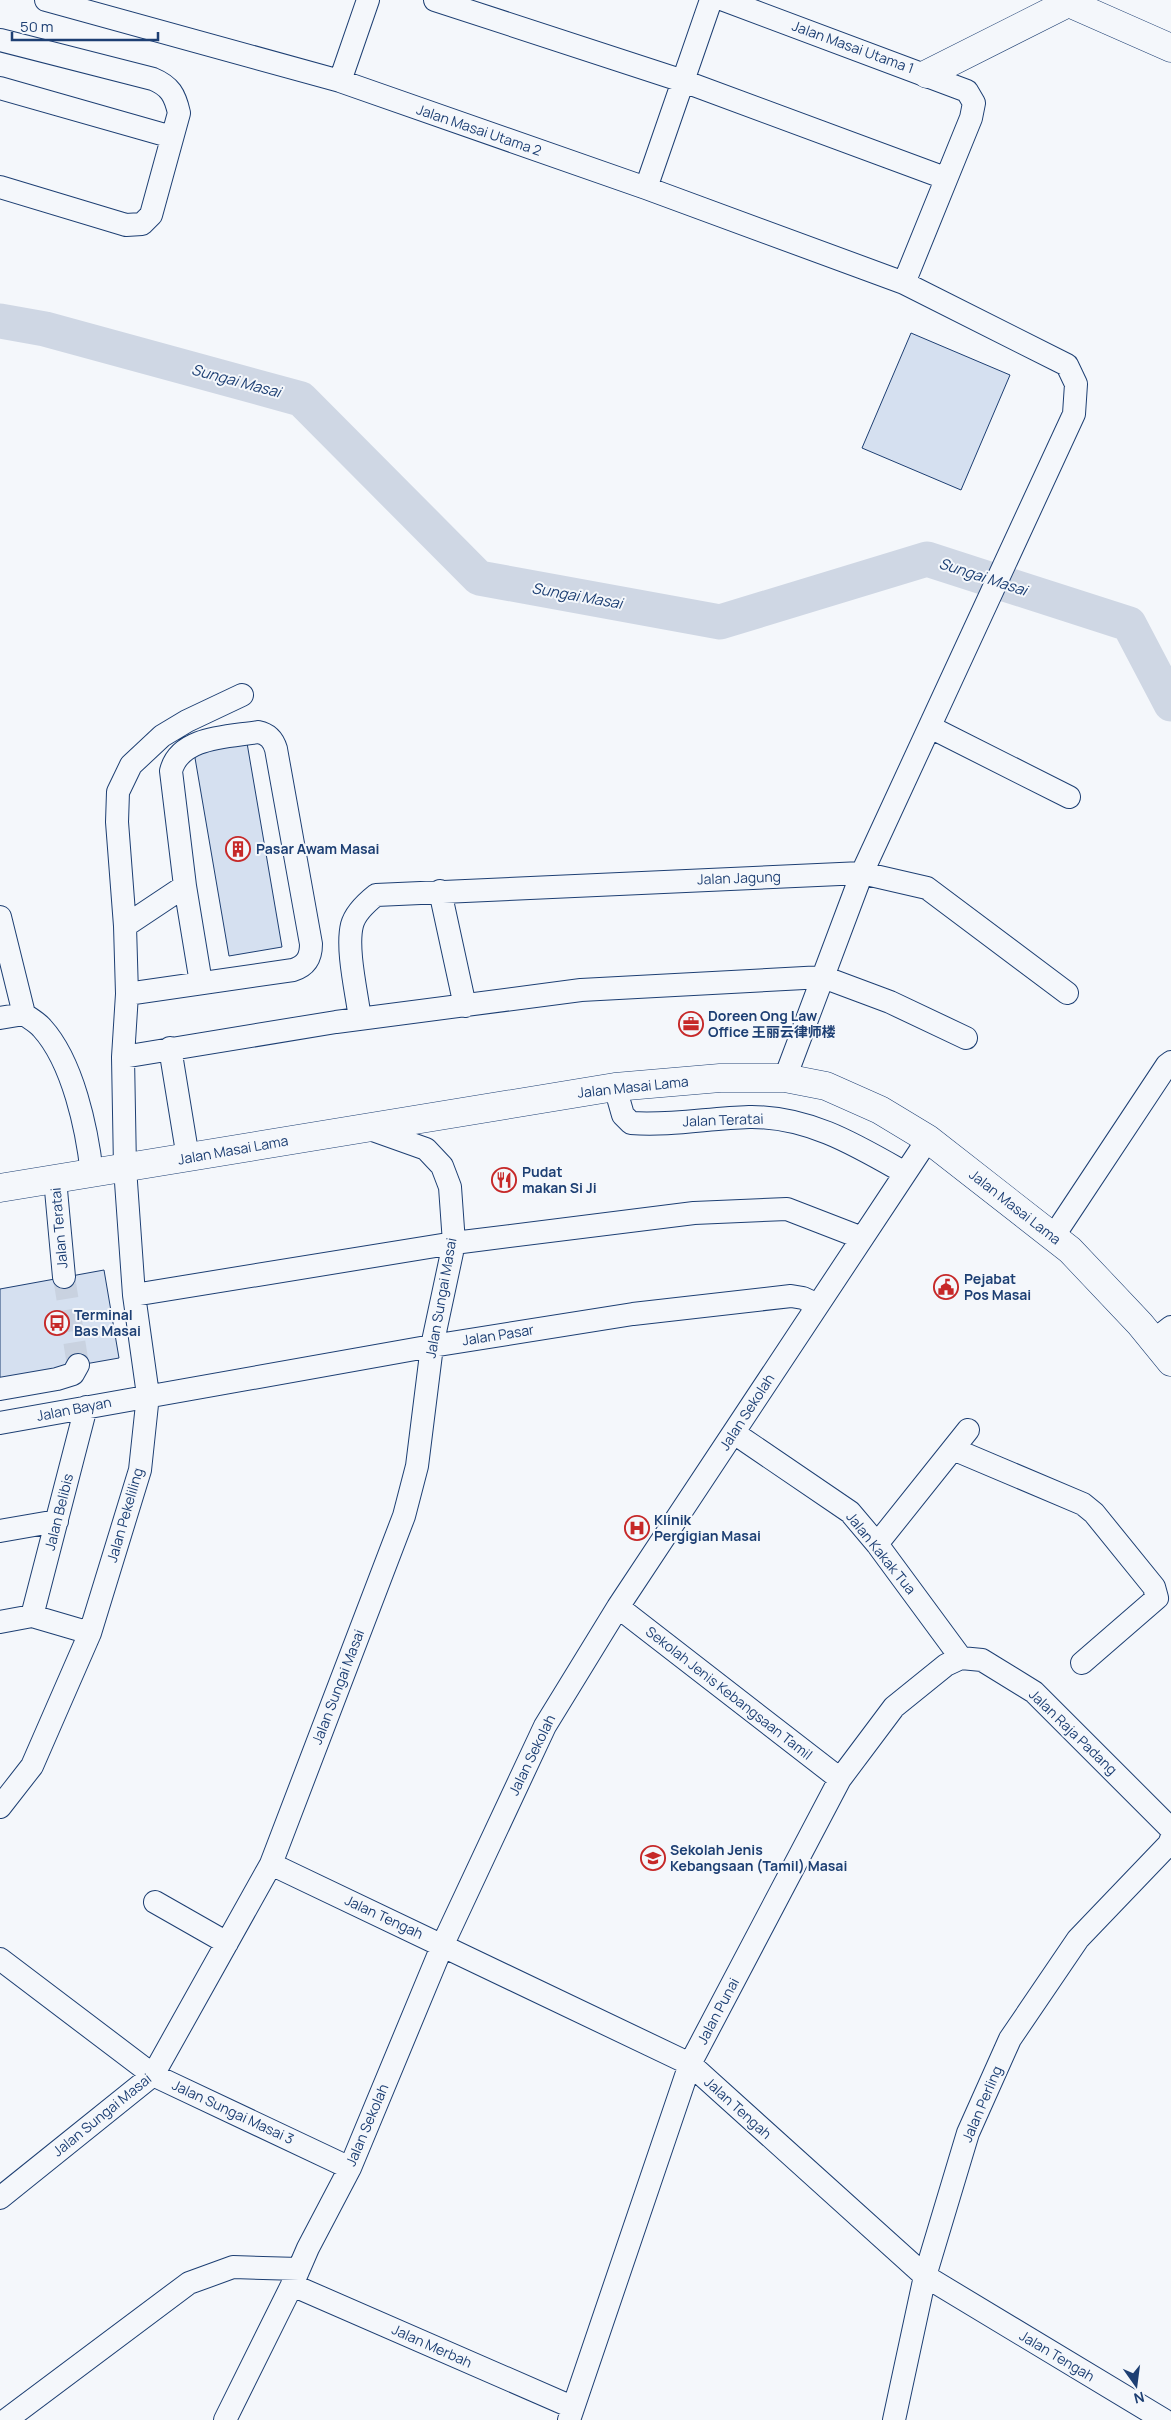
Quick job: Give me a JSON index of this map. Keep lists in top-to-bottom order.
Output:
{
  "streets": {
    "main road": ["Jalan Masai Lama"],
    "street": [
      "Jalan Masai Utama 1",
      "Jalan Masai Utama 2",
      "Jalan Jagung",
      "Jalan Teratai",
      "Jalan Sungai Masai",
      "Jalan Pasar",
      "Jalan Bayan",
      "Jalan Sekolah",
      "Jalan Belibis",
      "Jalan Pekeliling",
      "Jalan Kakak Tua",
      "Sekolah Jenis Kebangsaan Tamil",
      "Jalan Raja Padang",
      "Jalan Tengah",
      "Jalan Punai",
      "Jalan Perling",
      "Jalan Sungai Masai 3",
      "Jalan Merbah"
    ]
  },
  "crossings": [
    ["Jalan Masai Utama 2", "Jalan Jagung"],
    ["Jalan Masai Utama 2", "Jalan Masai Lama"],
    ["Jalan Masai Lama", "Jalan Teratai"],
    ["Jalan Masai Lama", "Jalan Sungai Masai"],
    ["Jalan Masai Lama", "Jalan Sekolah"],
    ["Jalan Masai Lama", "Jalan Pekeliling"],
    ["Jalan Teratai", "Jalan Sekolah"],
    ["Jalan Sungai Masai", "Jalan Pasar"],
    ["Jalan Sungai Masai", "Jalan Tengah"],
    ["Jalan Sungai Masai", "Jalan Sungai Masai 3"],
    ["Jalan Pasar", "Jalan Bayan"],
    ["Jalan Pasar", "Jalan Sekolah"],
    ["Jalan Pasar", "Jalan Pekeliling"],
    ["Jalan Bayan", "Jalan Belibis"],
    ["Jalan Bayan", "Jalan Pekeliling"],
    ["Jalan Sekolah", "Jalan Kakak Tua"],
    ["Jalan Sekolah", "Sekolah Jenis Kebangsaan Tamil"],
    ["Jalan Sekolah", "Jalan Tengah"],
    ["Jalan Sekolah", "Jalan Sungai Masai 3"],
    ["Jalan Sekolah", "Jalan Merbah"],
    ["Jalan Kakak Tua", "Jalan Raja Padang"],
    ["Jalan Kakak Tua", "Jalan Punai"],
    ["Sekolah Jenis Kebangsaan Tamil", "Jalan Punai"],
    ["Jalan Raja Padang", "Jalan Punai"],
    ["Jalan Tengah", "Jalan Punai"],
    ["Jalan Tengah", "Jalan Perling"],
    ["Jalan Punai", "Jalan Merbah"]
  ],
  "water": ["Sungai Masai"],
  "places": {
    "building": ["Pasar Awam Masai"],
    "office": ["Doreen Ong Law Office 王丽云律师楼"],
    "restaurant": ["Pudat makan Si Ji"],
    "public building": ["Pejabat Pos Masai"],
    "bus stop": ["Terminal Bas Masai"],
    "hospital": ["Klinik Pergigian Masai"],
    "school or university": ["Sekolah Jenis Kebangsaan (Tamil) Masai"]
  },
  "scale_bar": "50 m",
  "north": "bottom"
}
